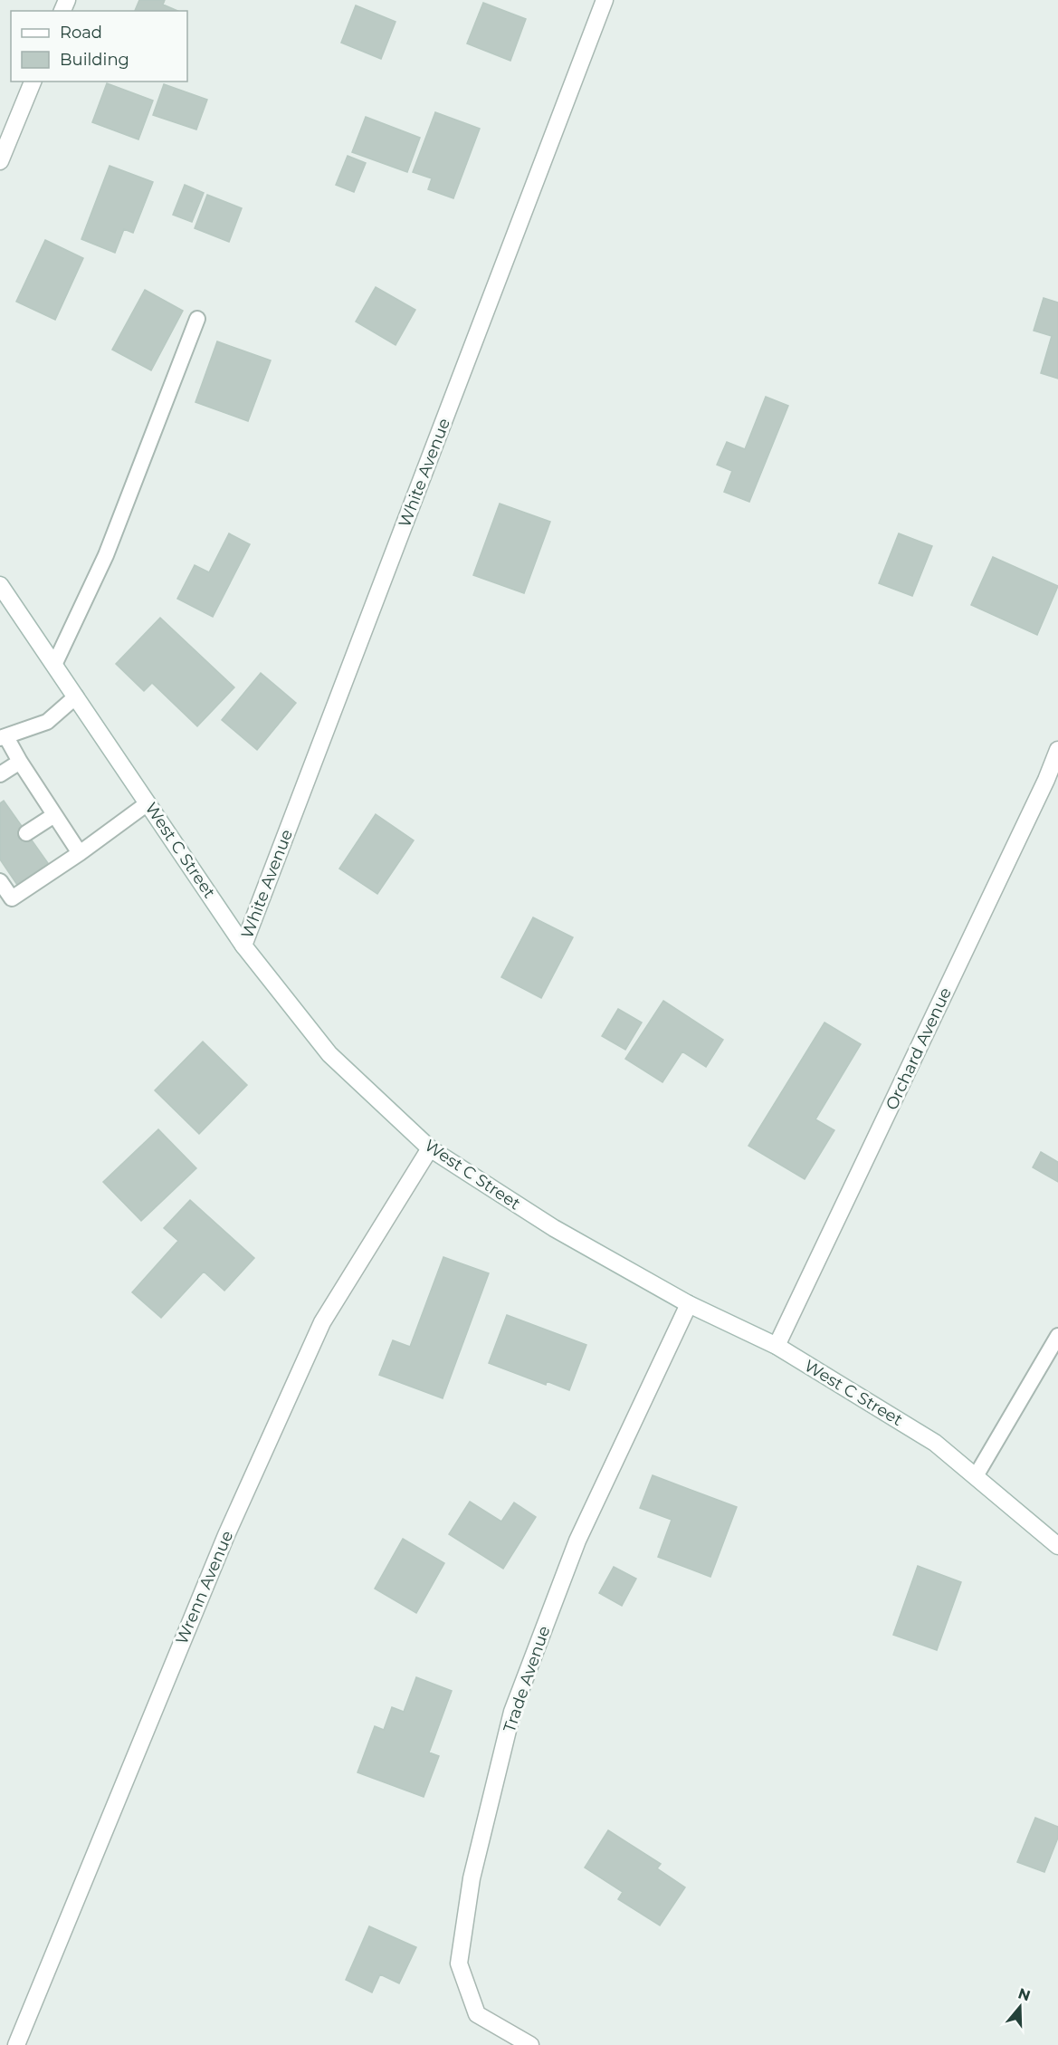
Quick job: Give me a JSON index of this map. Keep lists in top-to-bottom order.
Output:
{
  "streets": {
    "street": [
      "White Avenue",
      "West C Street",
      "Orchard Avenue",
      "Wrenn Avenue",
      "Trade Avenue"
    ]
  },
  "crossings": [
    ["White Avenue", "West C Street"],
    ["West C Street", "Orchard Avenue"],
    ["West C Street", "Wrenn Avenue"],
    ["West C Street", "Trade Avenue"]
  ],
  "legend": ["Road", "Building"],
  "north": "top"
}
